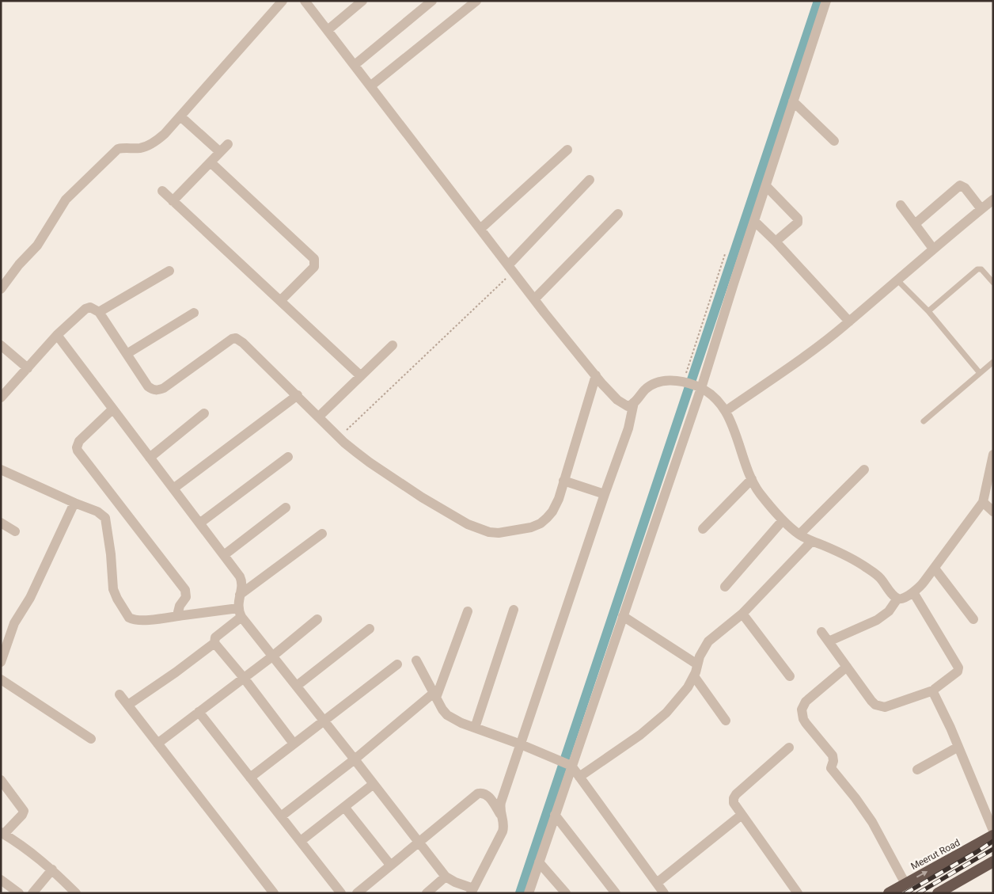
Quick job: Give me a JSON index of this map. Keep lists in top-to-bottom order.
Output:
{
  "streets": {
    "highway": ["Meerut Road"]
  }
}
